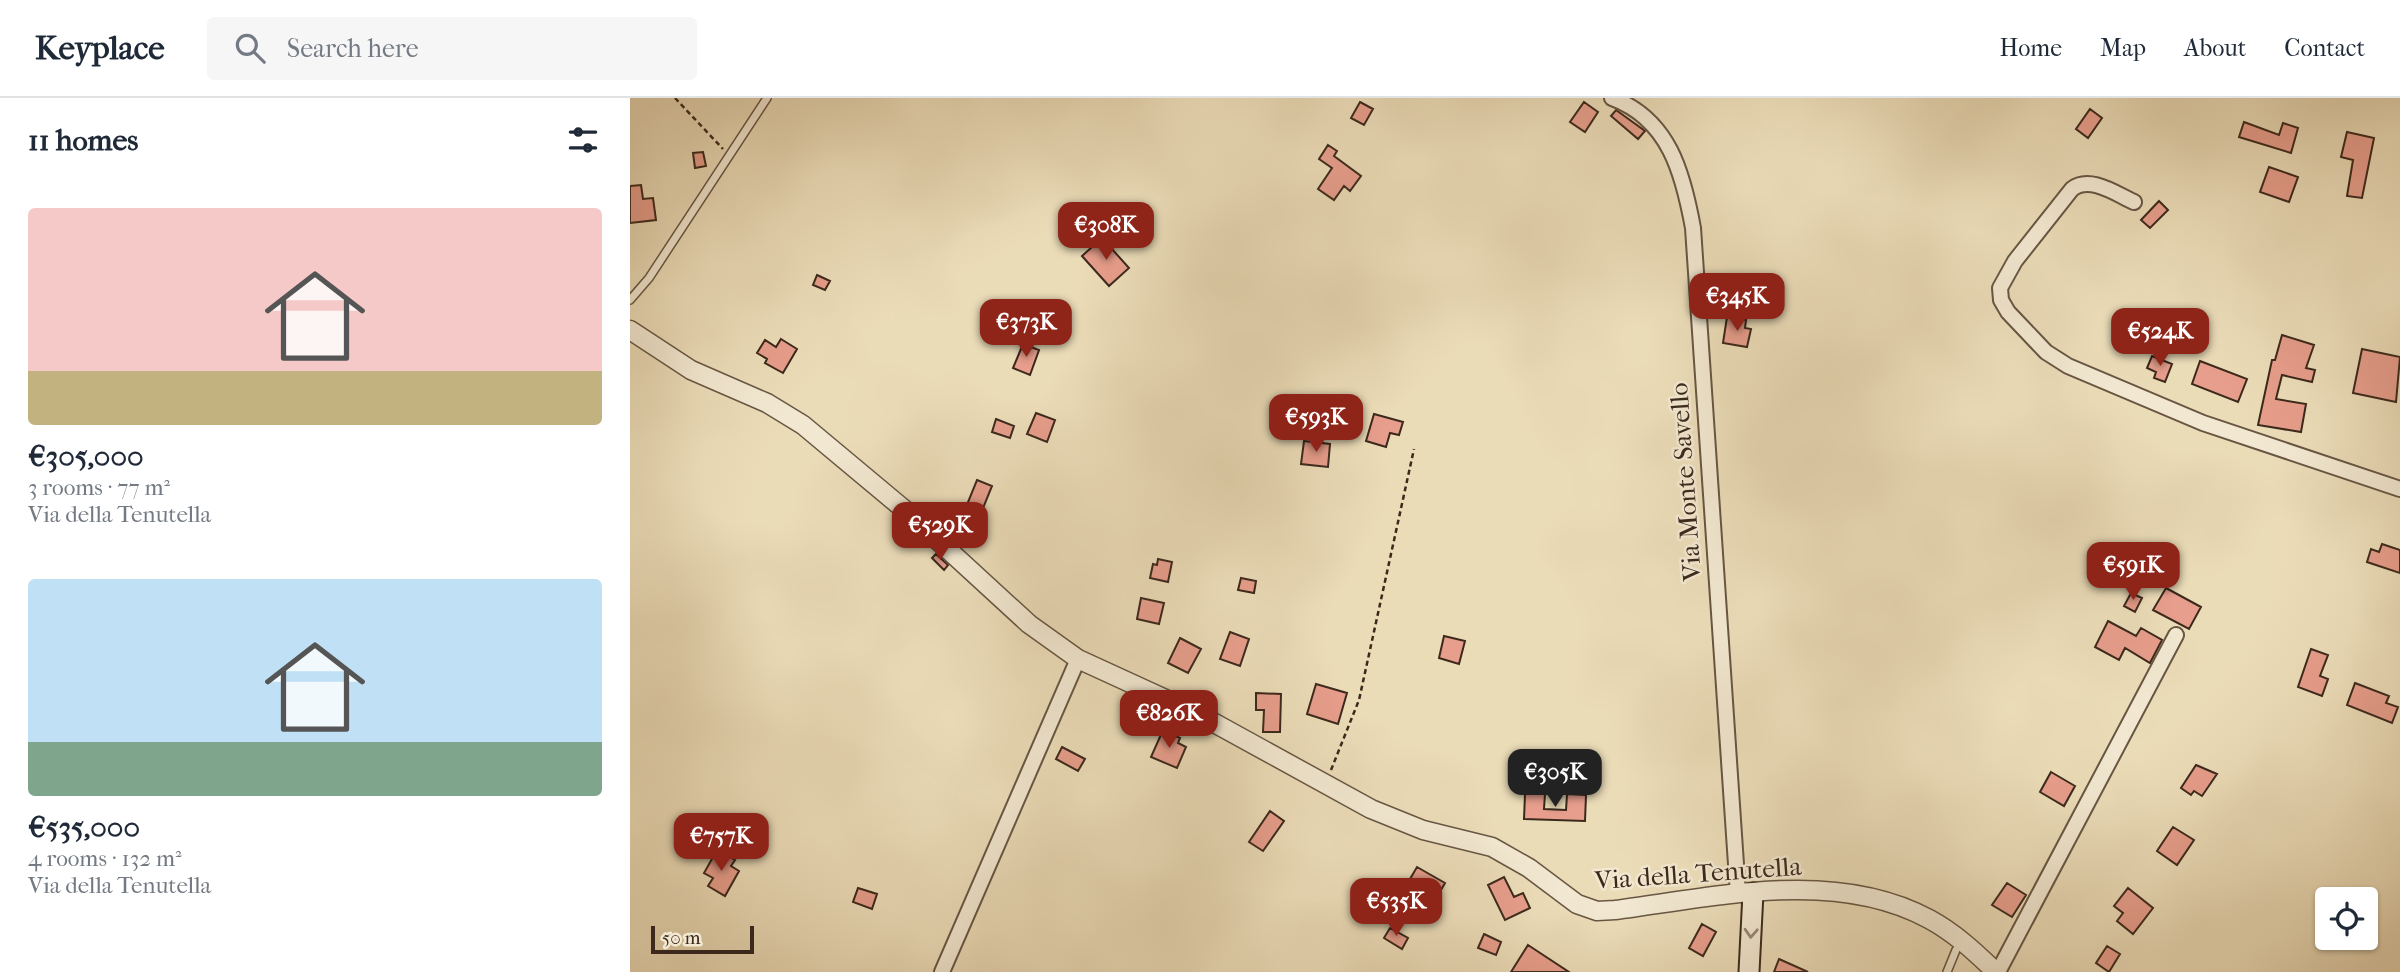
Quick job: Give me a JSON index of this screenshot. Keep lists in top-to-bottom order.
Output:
{
  "streets": {
    "street": ["Via Monte Savello", "Via della Tenutella"]
  },
  "crossings": [
    ["Via Monte Savello", "Via della Tenutella"]
  ],
  "scale_bar": "50 m",
  "page": {
    "header": "Keyplace",
    "search": "Search here",
    "nav": [
      "Home",
      "Map",
      "About",
      "Contact"
    ],
    "heading": "11 homes",
    "list": [
      {
        "name": "€305,000",
        "note": "3 rooms · 77 m² · Via della Tenutella"
      },
      {
        "name": "€535,000",
        "note": "4 rooms · 132 m² · Via della Tenutella"
      }
    ],
    "price": [
      "€308K",
      "€345K",
      "€373K",
      "€524K",
      "€593K",
      "€529K",
      "€591K",
      "€826K",
      "€305K",
      "€757K",
      "€535K"
    ],
    "scale": "50 m"
  }
}
